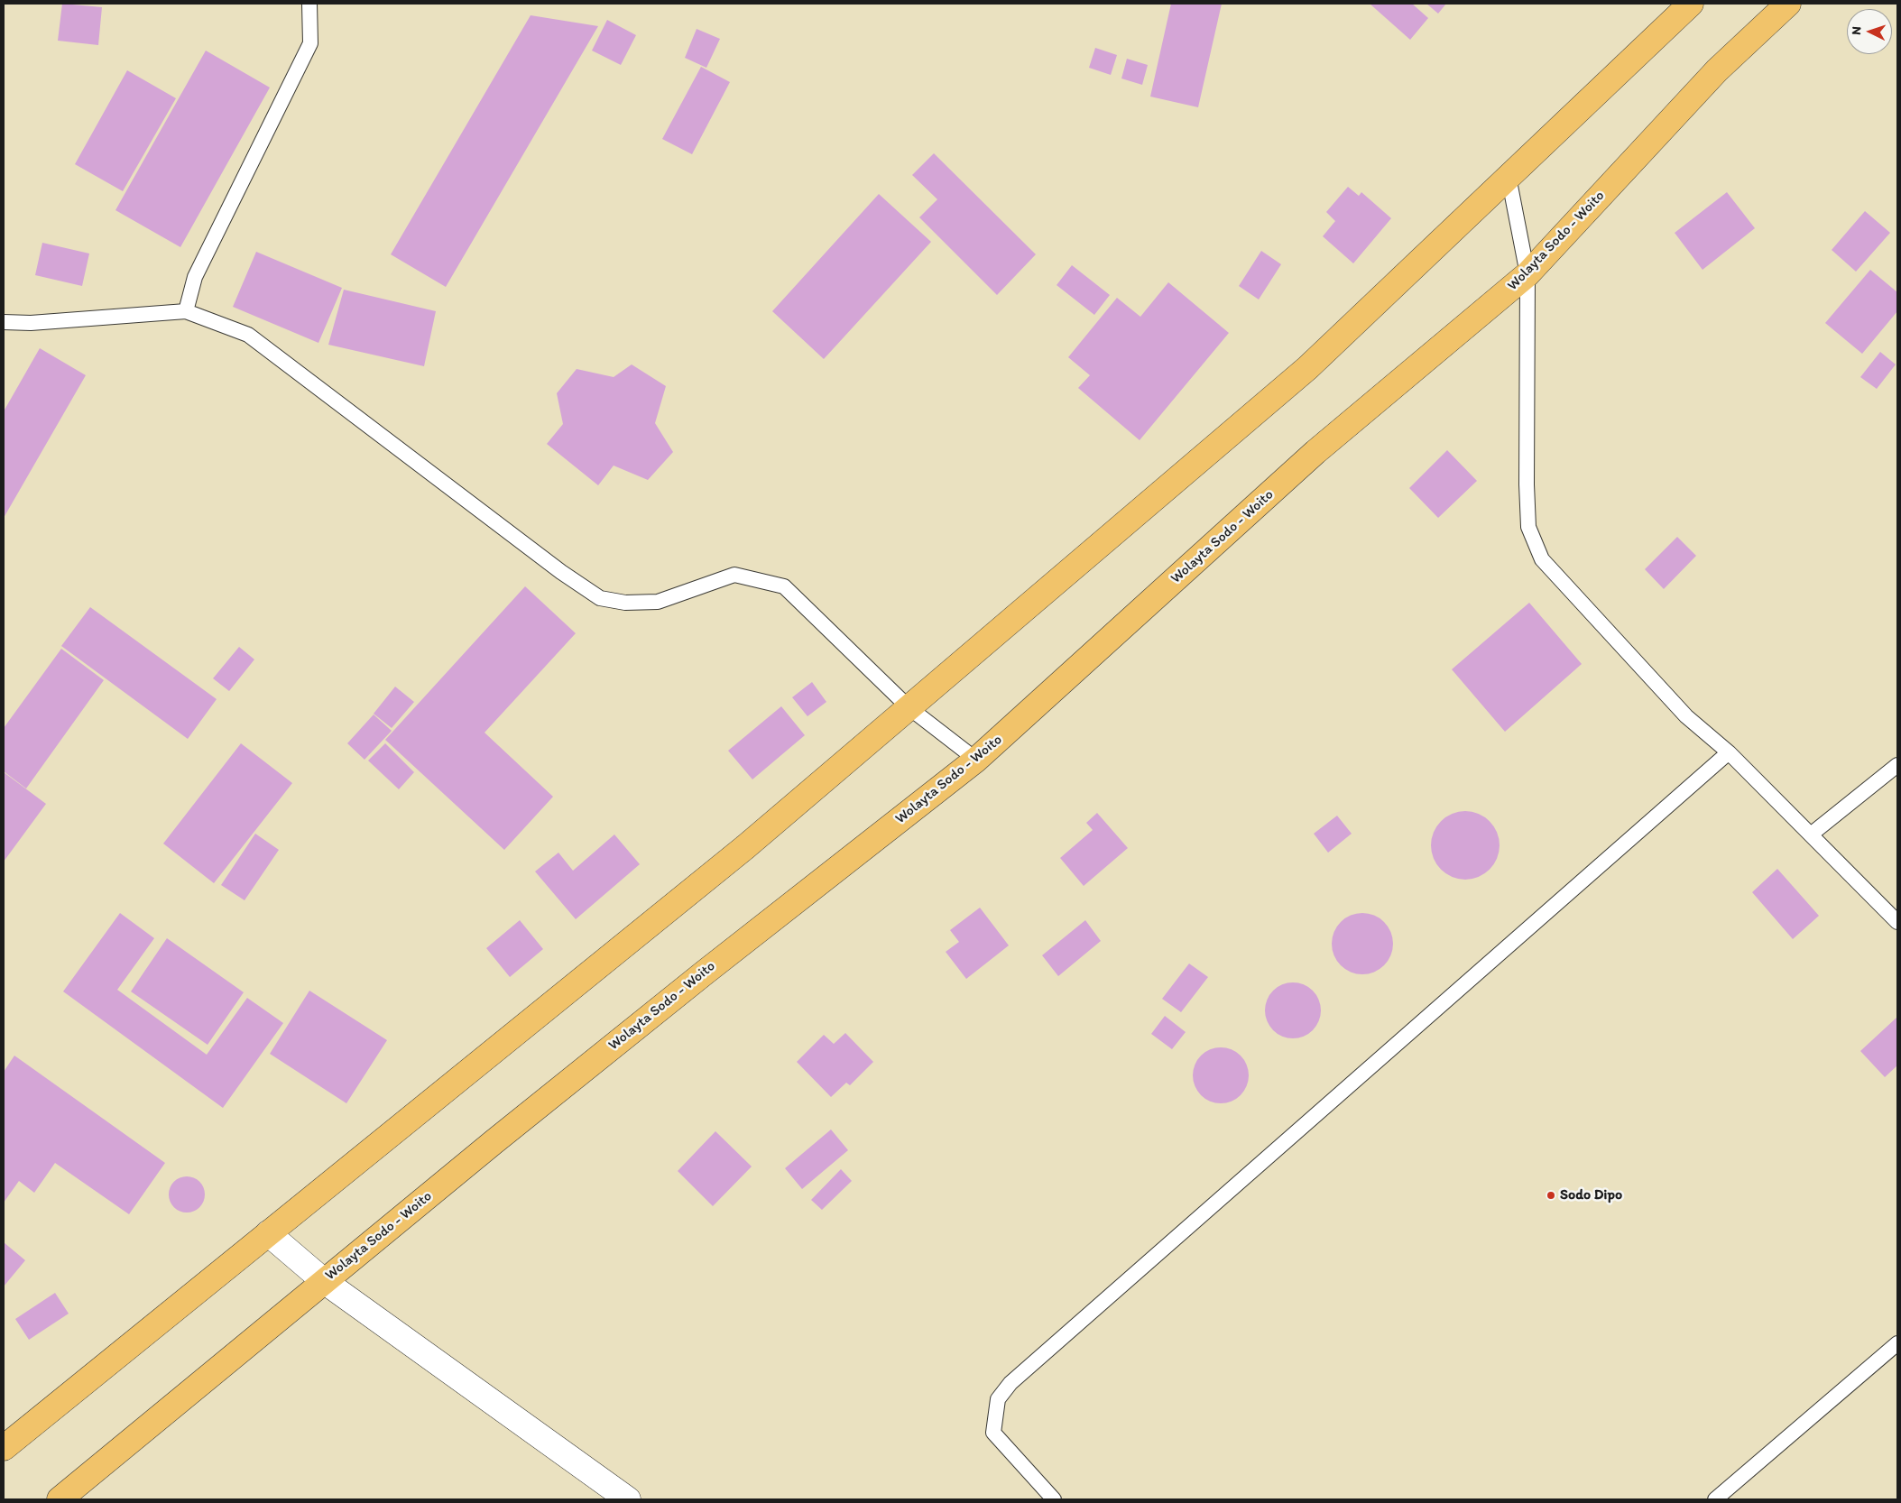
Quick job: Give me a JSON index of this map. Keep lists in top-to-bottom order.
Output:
{
  "streets": {
    "highway": ["Wolayta Sodo - Woito"]
  },
  "places": ["Sodo Dipo"],
  "north": "left"
}
